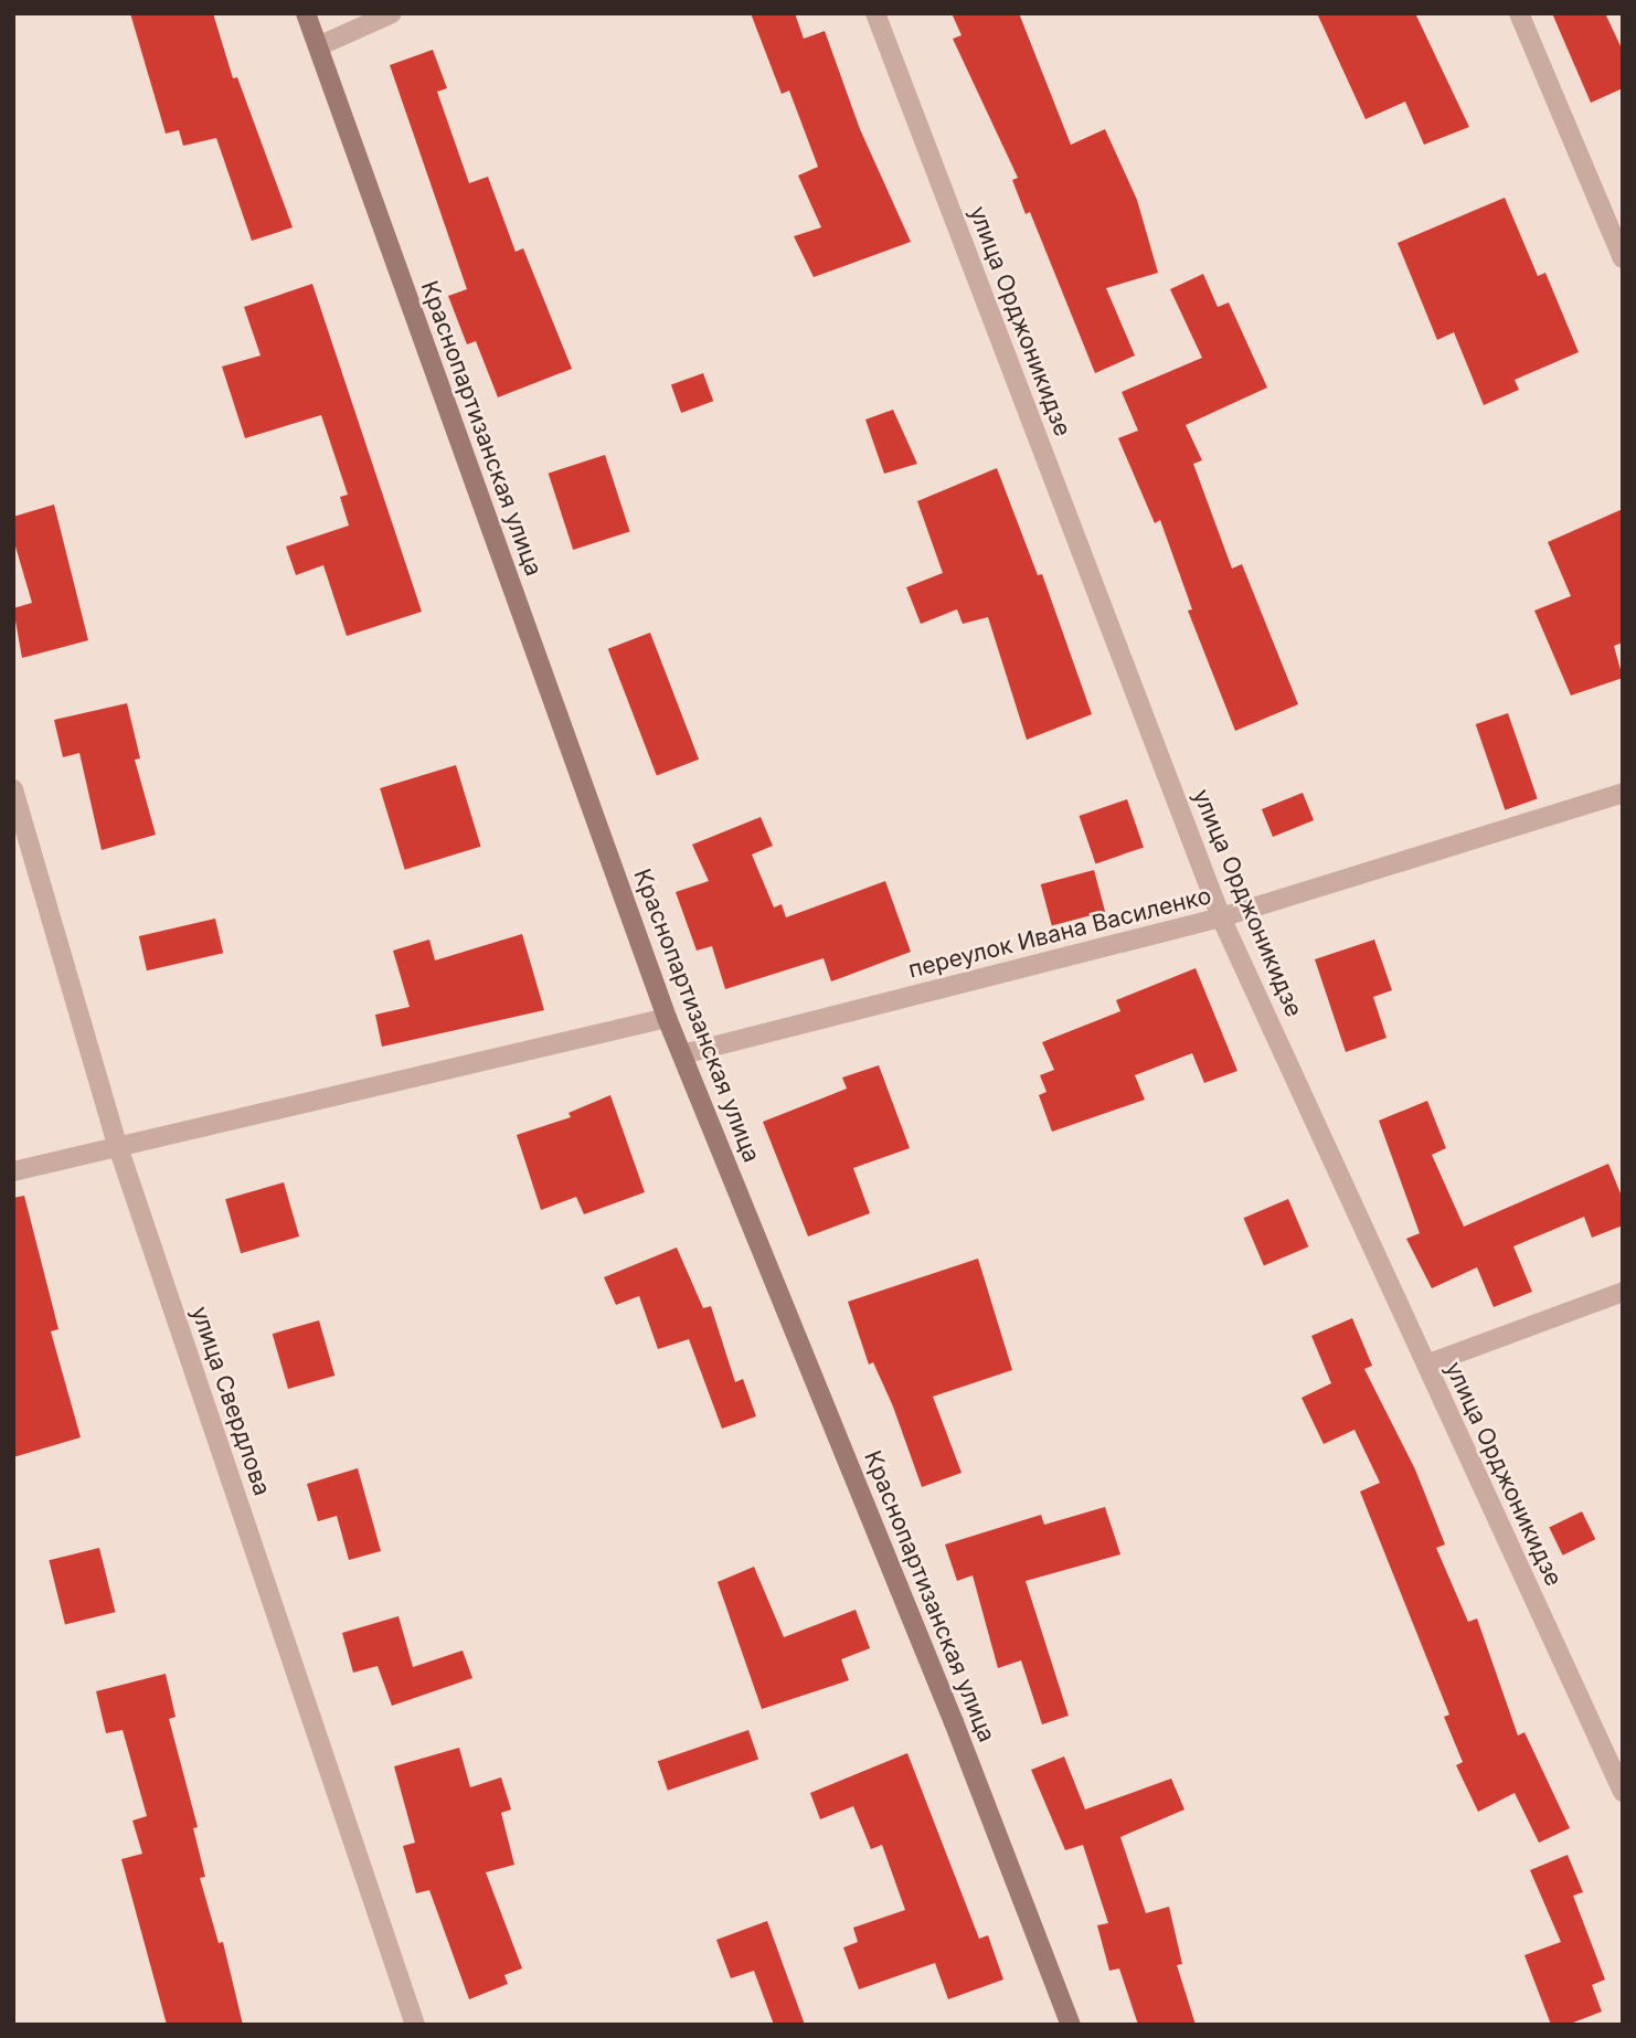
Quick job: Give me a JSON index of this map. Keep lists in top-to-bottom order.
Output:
{
  "streets": {
    "street": [
      "улица Орджоникидзе",
      "Краснопартизанская улица",
      "переулок Ивана Василенко",
      "улица Свердлова"
    ]
  },
  "crossings": [
    ["улица Орджоникидзе", "переулок Ивана Василенко"],
    ["Краснопартизанская улица", "переулок Ивана Василенко"]
  ]
}
